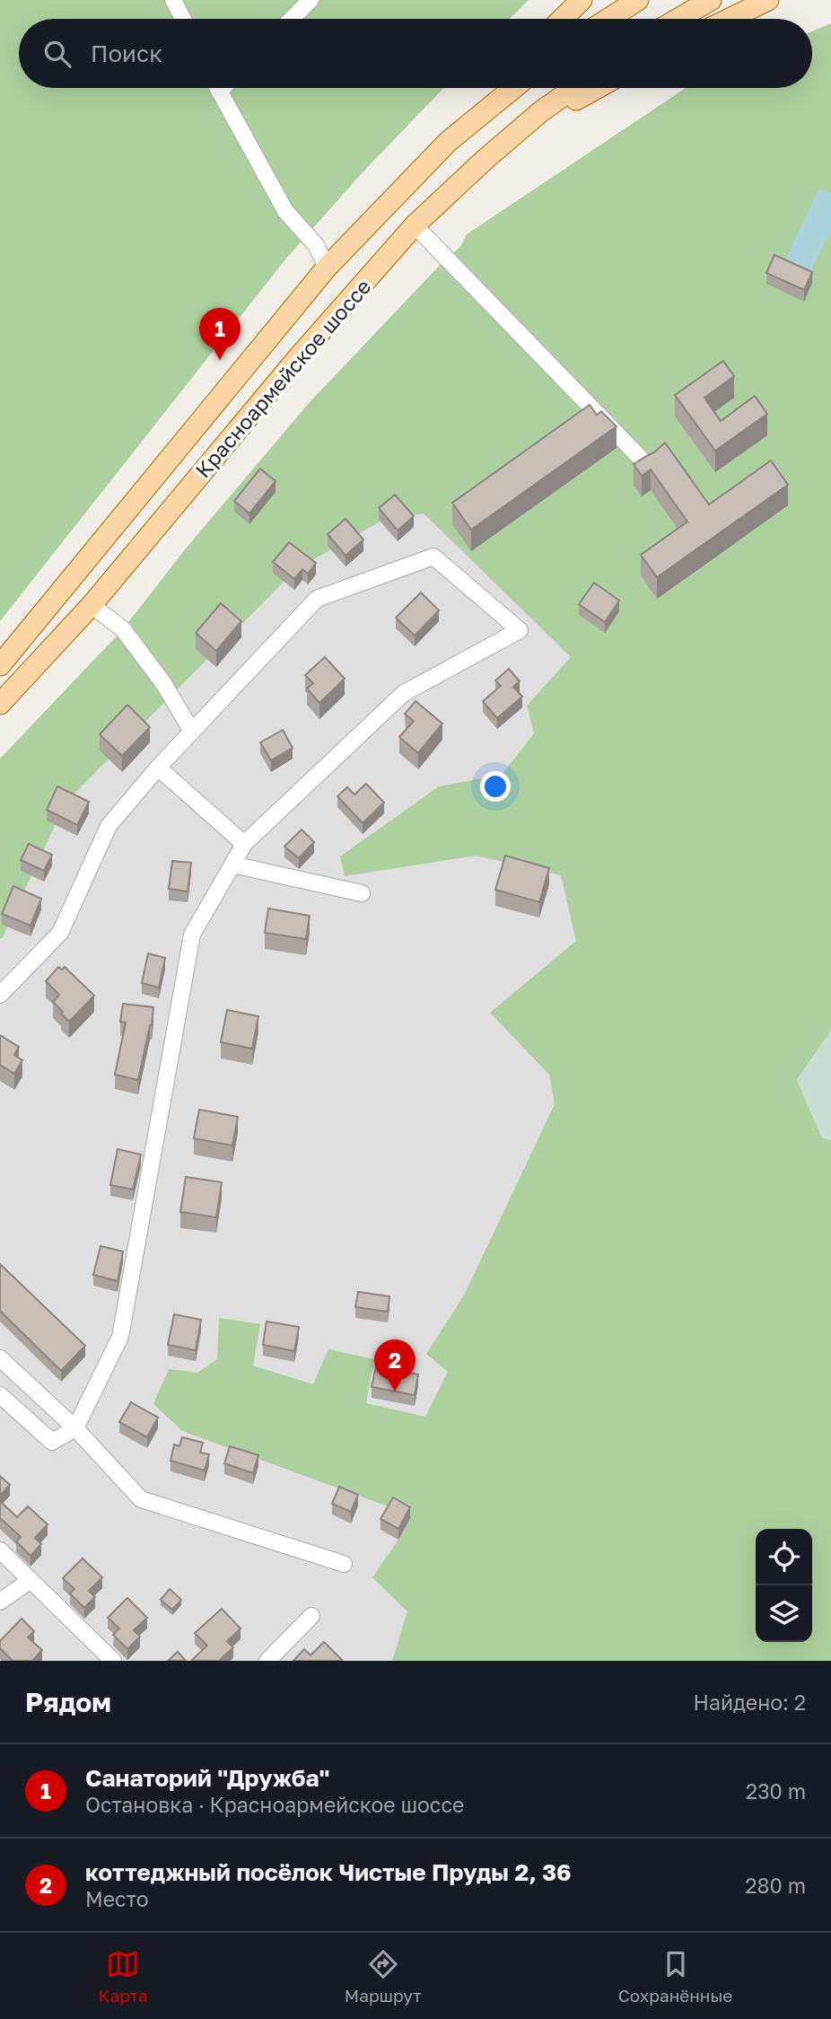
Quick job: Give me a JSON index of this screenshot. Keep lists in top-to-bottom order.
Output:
{
  "streets": {
    "main road": ["Красноармейское шоссе"]
  },
  "page": {
    "search": "Поиск",
    "pins": ["1", "2"],
    "heading": ["Рядом", "Найдено: 2"],
    "list": [
      {
        "mark": "1",
        "name": "Санаторий \"Дружба\"",
        "note": "Остановка · Красноармейское шоссе",
        "value": "230 m"
      },
      {
        "mark": "2",
        "name": "коттеджный посёлок Чистые Пруды 2, 36",
        "note": "Место",
        "value": "280 m"
      }
    ],
    "nav": ["Карта", "Маршрут", "Сохранённые"]
  }
}
